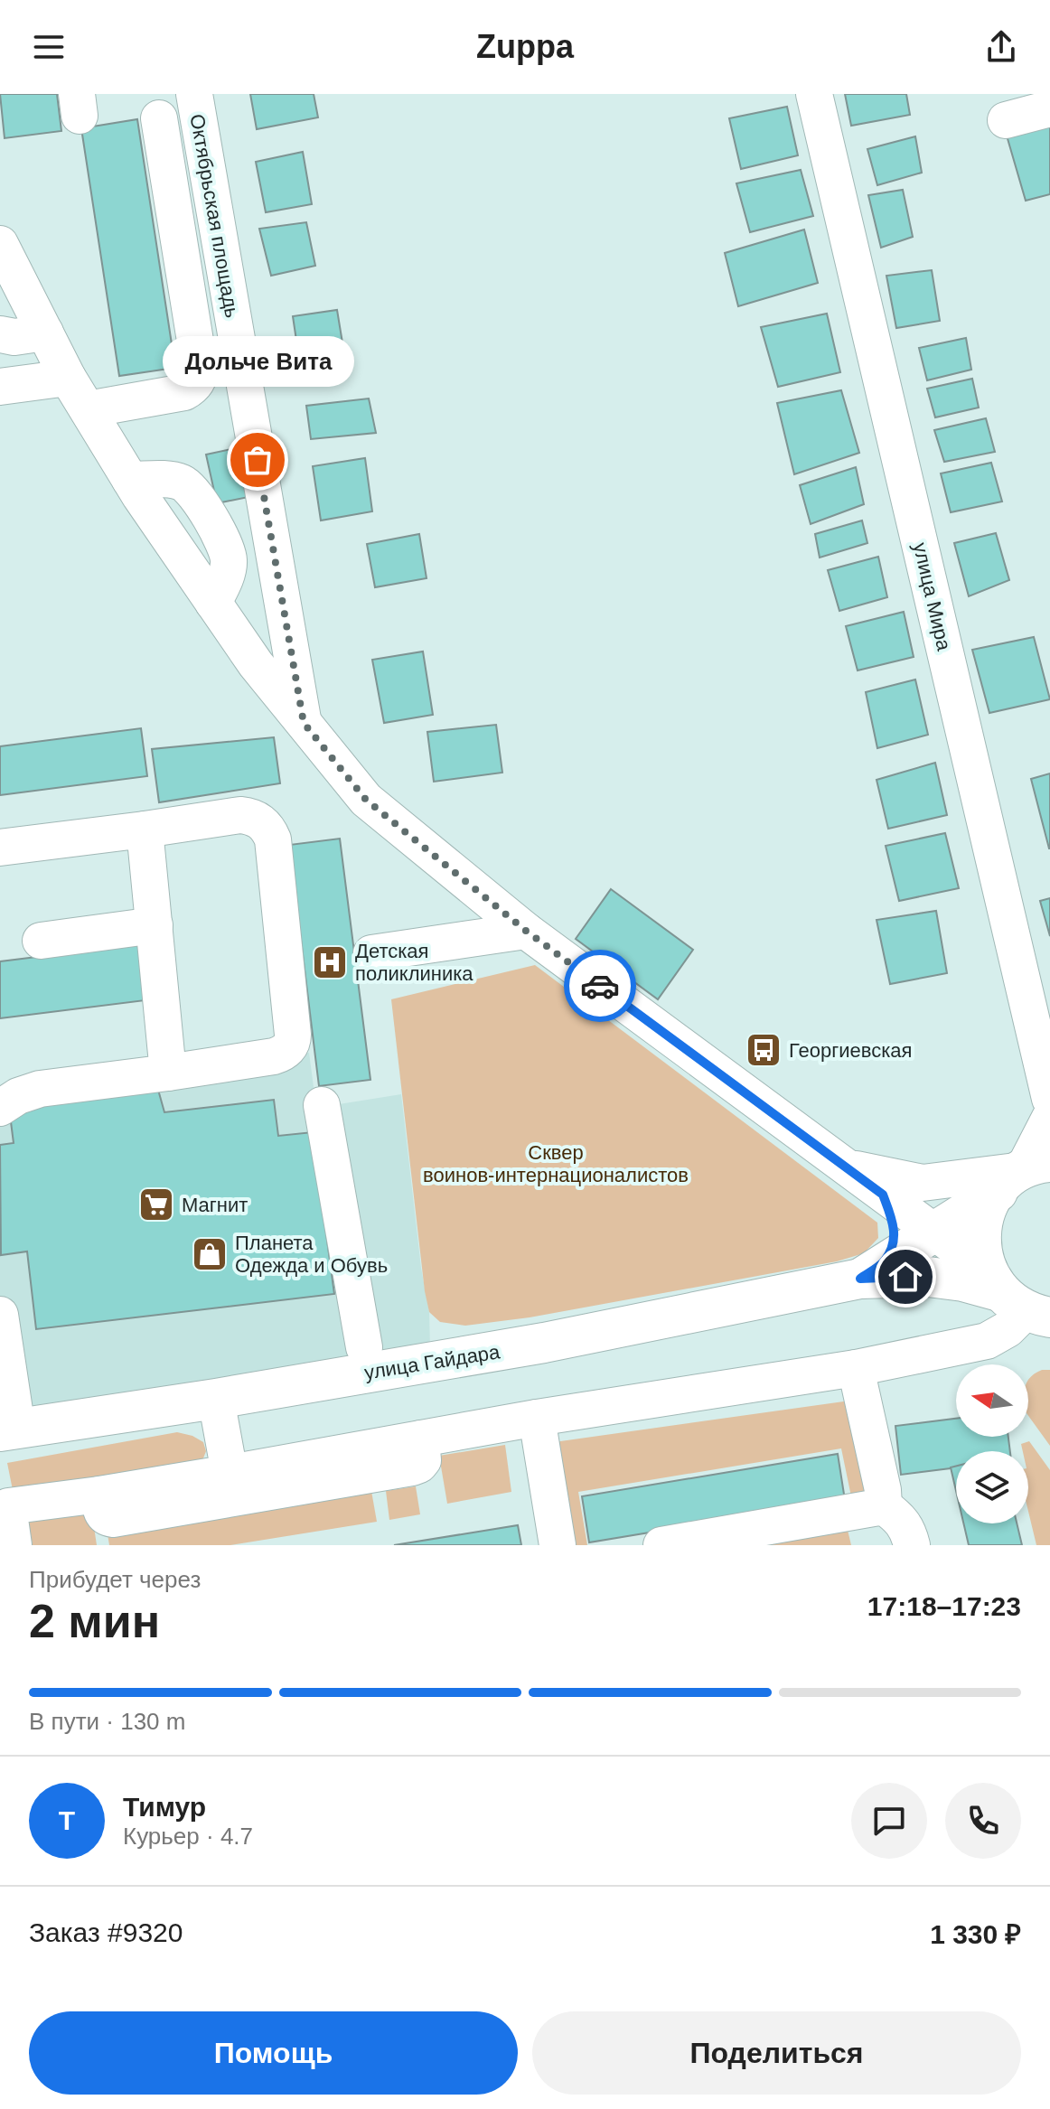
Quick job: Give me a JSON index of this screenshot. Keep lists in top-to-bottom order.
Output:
{
  "streets": {
    "main road": ["улица Гайдара"],
    "street": ["Октябрьская площадь", "улица Мира"]
  },
  "parks": ["Сквер воинов-интернационалистов"],
  "places": {
    "other": ["Дольче Вита"],
    "hospital": ["Детская поликлиника"],
    "bus stop": ["Георгиевская"],
    "supermarket": ["Магнит"],
    "shop": ["Планета Одежда и Обувь"]
  },
  "north": "left",
  "page": {
    "header": "Zuppa",
    "bubble": "Дольче Вита",
    "heading": ["2 мин", "Прибудет через", "17:18–17:23"],
    "panel": [
      "Тимур",
      "Курьер · 4.7",
      "Заказ #9320",
      "1 330 ₽"
    ],
    "bar": "В пути · 130 m",
    "round": "Т",
    "buttons": ["Помощь", "Поделиться"]
  }
}
